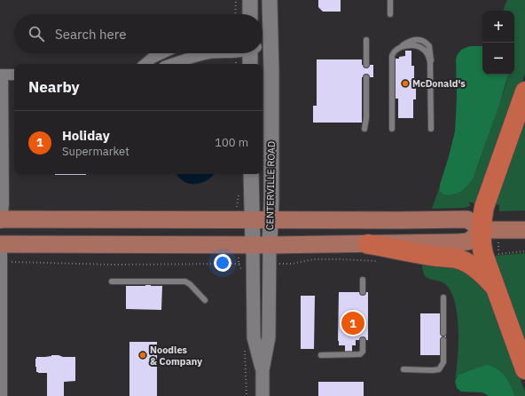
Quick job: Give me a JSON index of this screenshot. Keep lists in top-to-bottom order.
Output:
{
  "streets": {
    "main road": ["CENTERVILLE ROAD"]
  },
  "places": ["McDonald's", "Noodles & Company"],
  "page": {
    "map_buttons": ["+", "−"],
    "search": "Search here",
    "heading": "Nearby",
    "list": [
      {
        "mark": "1",
        "name": "Holiday",
        "note": "Supermarket",
        "value": "100 m"
      }
    ],
    "pins": "1"
  }
}
